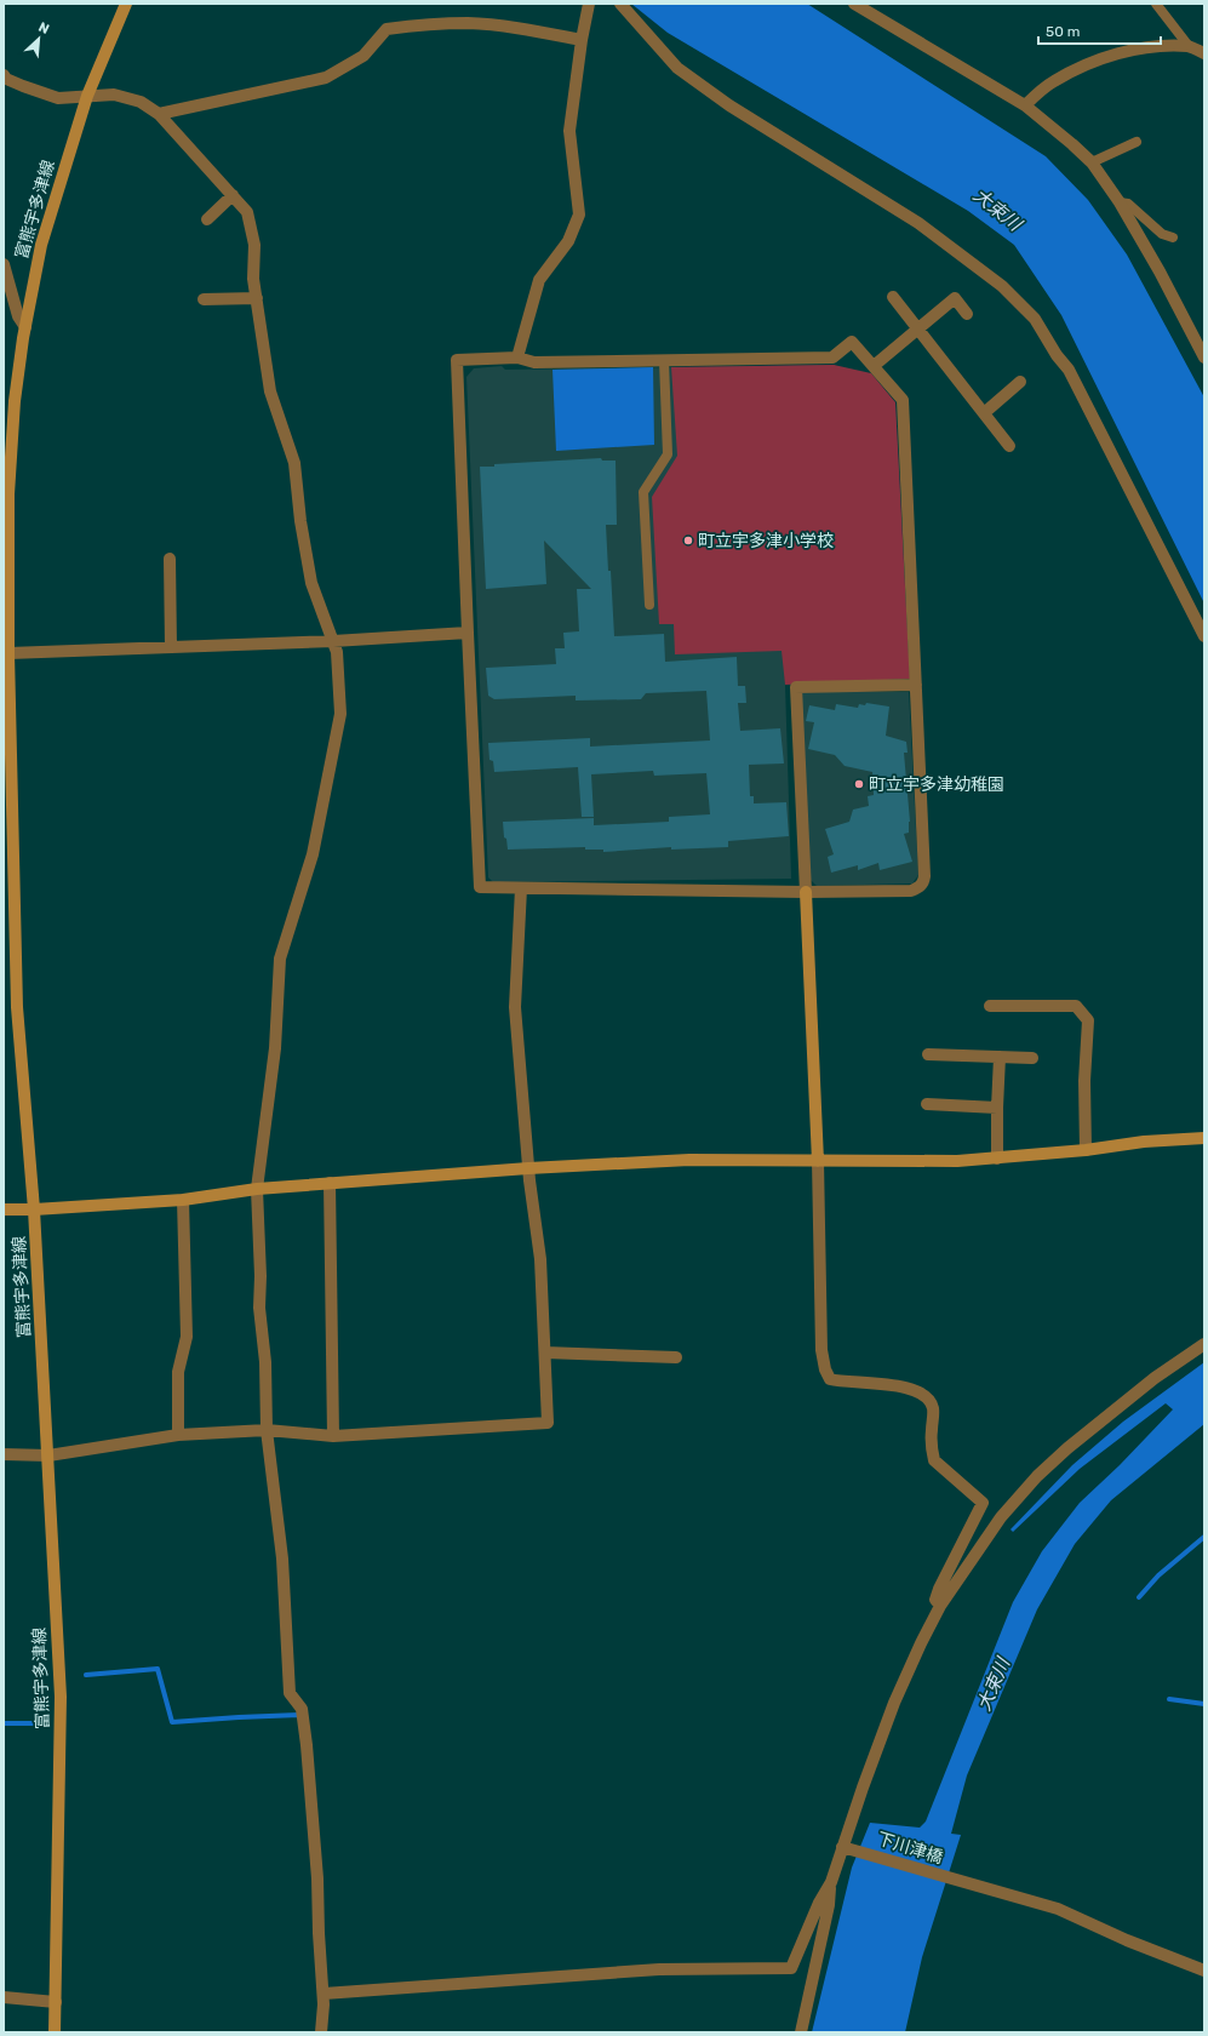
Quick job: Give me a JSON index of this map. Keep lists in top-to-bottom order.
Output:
{
  "streets": {
    "main road": ["富熊宇多津線"],
    "street": ["下川津橋"]
  },
  "water": ["大束川"],
  "places": ["町立宇多津小学校", "町立宇多津幼稚園"],
  "scale_bar": "50 m",
  "north": "top right"
}
